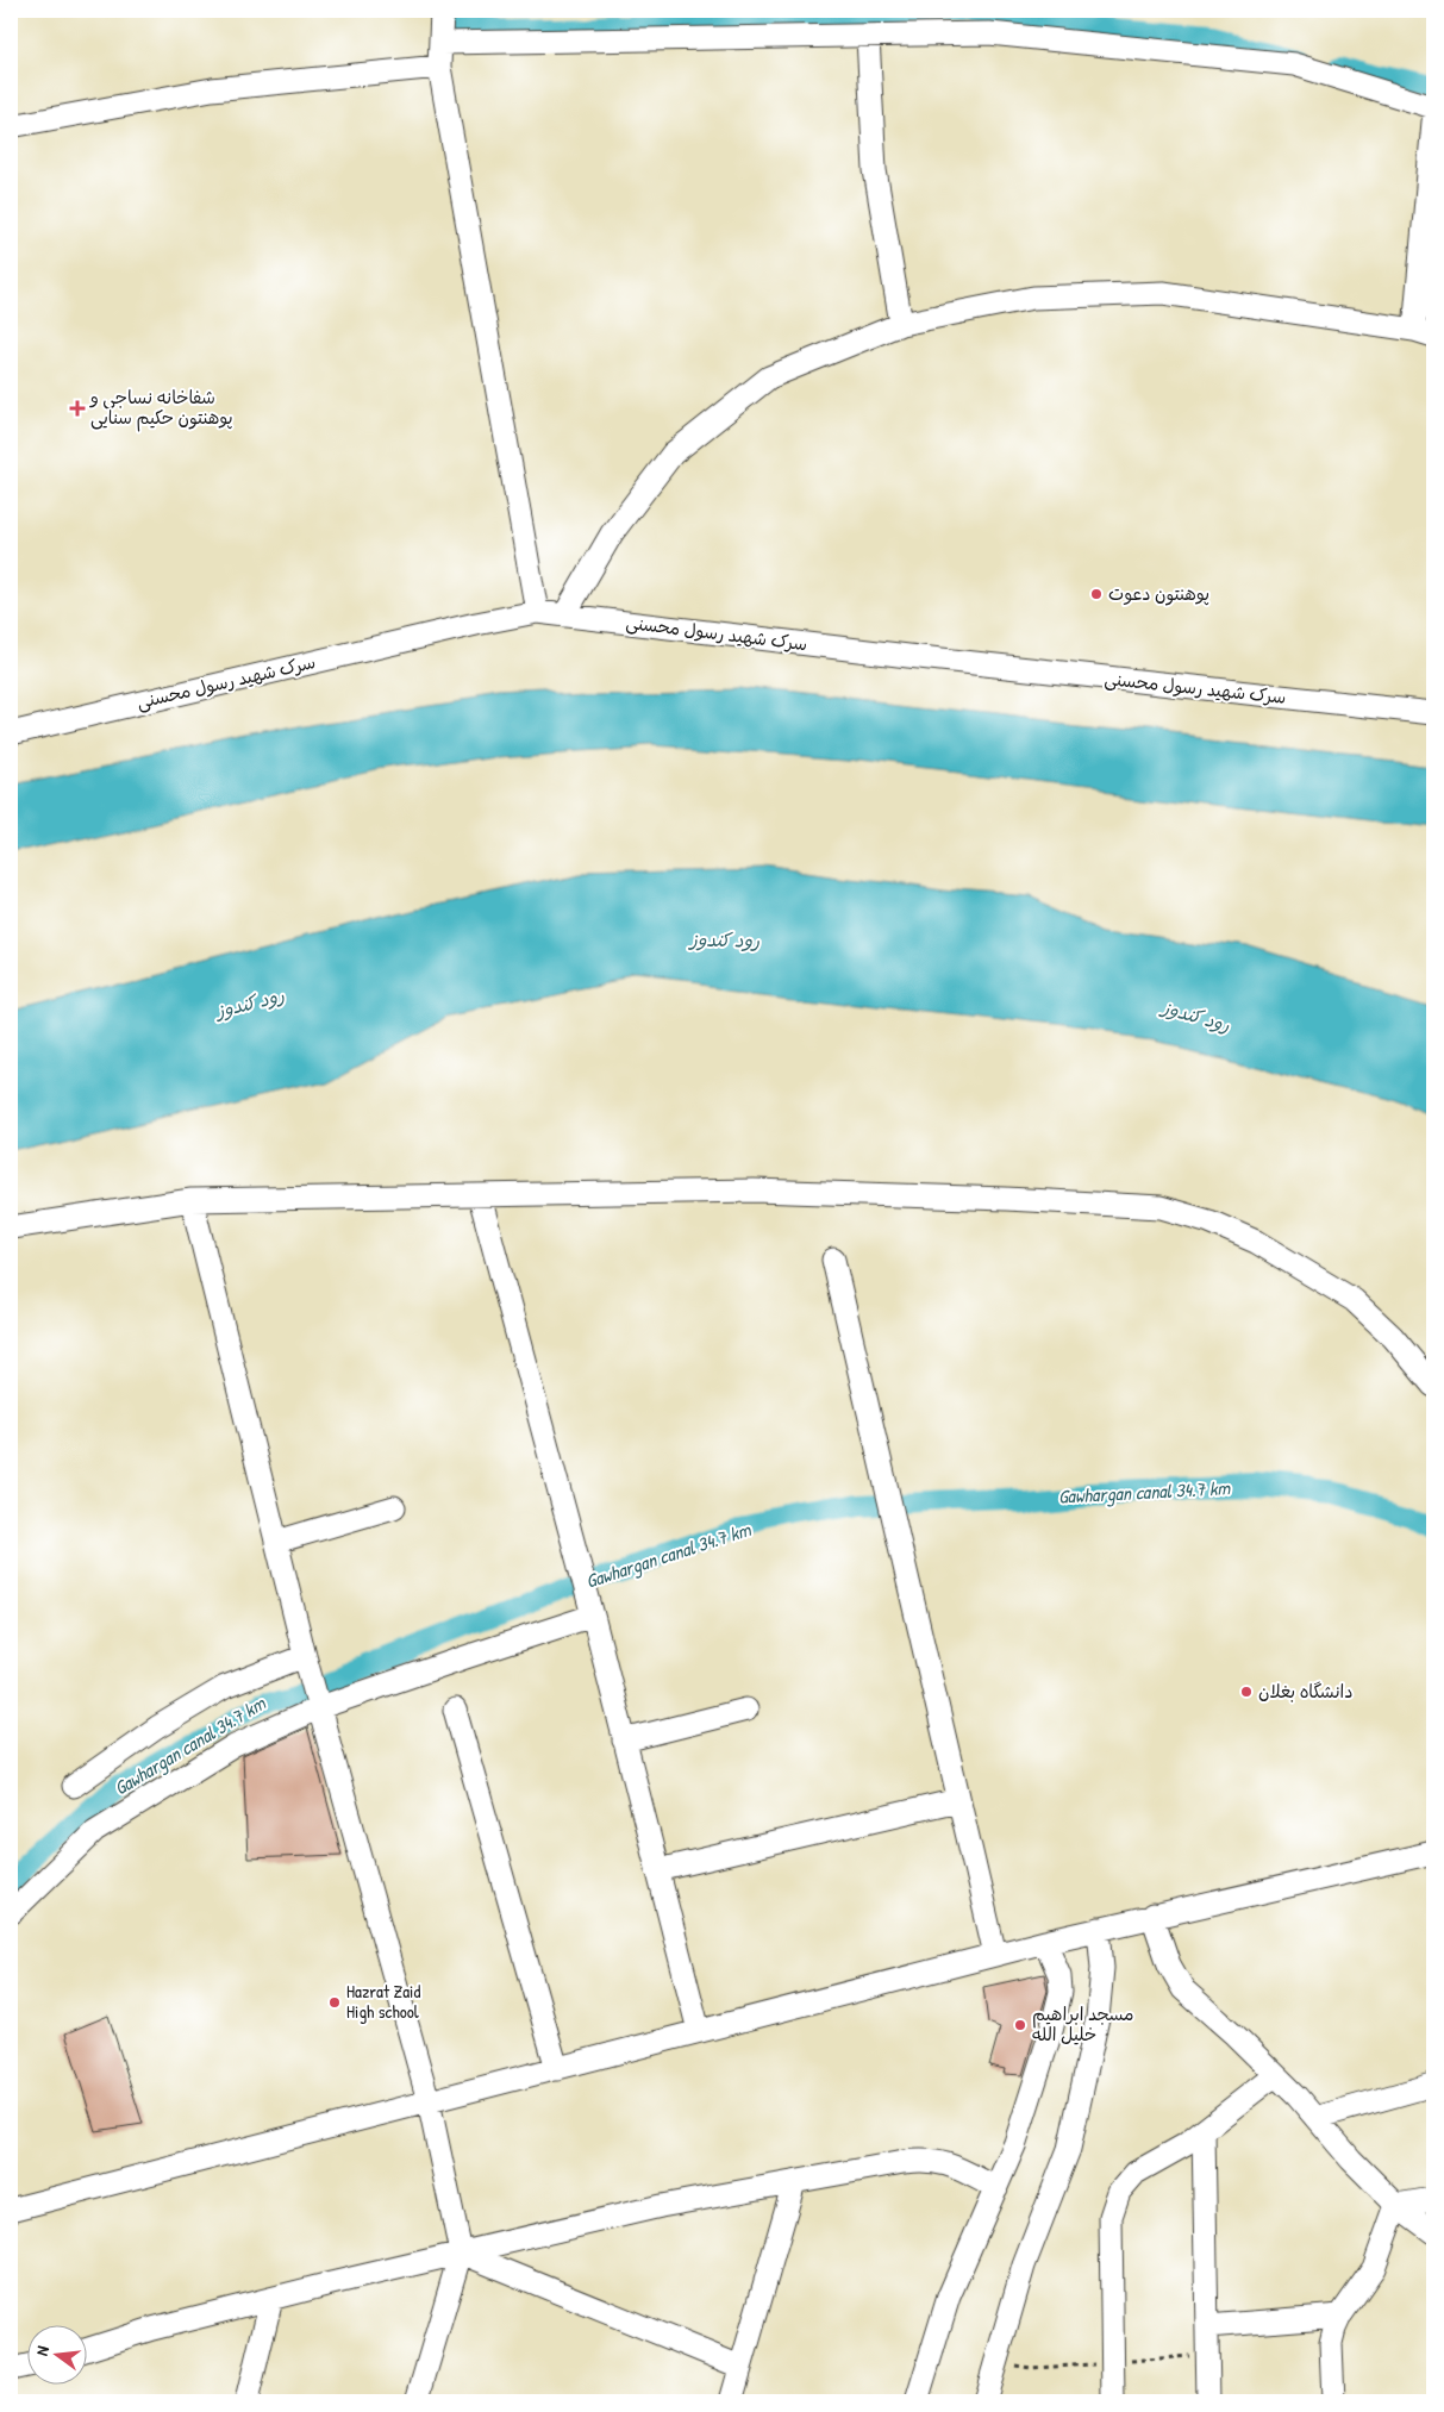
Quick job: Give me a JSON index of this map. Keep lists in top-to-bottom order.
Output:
{
  "streets": {
    "street": ["سرک شهید رسول محسنی"]
  },
  "water": ["رود کندوز", "Gawhargan canal 34.7 km"],
  "places": {
    "health": ["شفاخانه نساجی و پوهنتون حکیم سنایی"],
    "other": [
      "پوهنتون دعوت",
      "دانشگاه بغلان",
      "Hazrat Zaid High school",
      "مسجد ابراهیم خلیل الله"
    ]
  },
  "north": "left"
}
